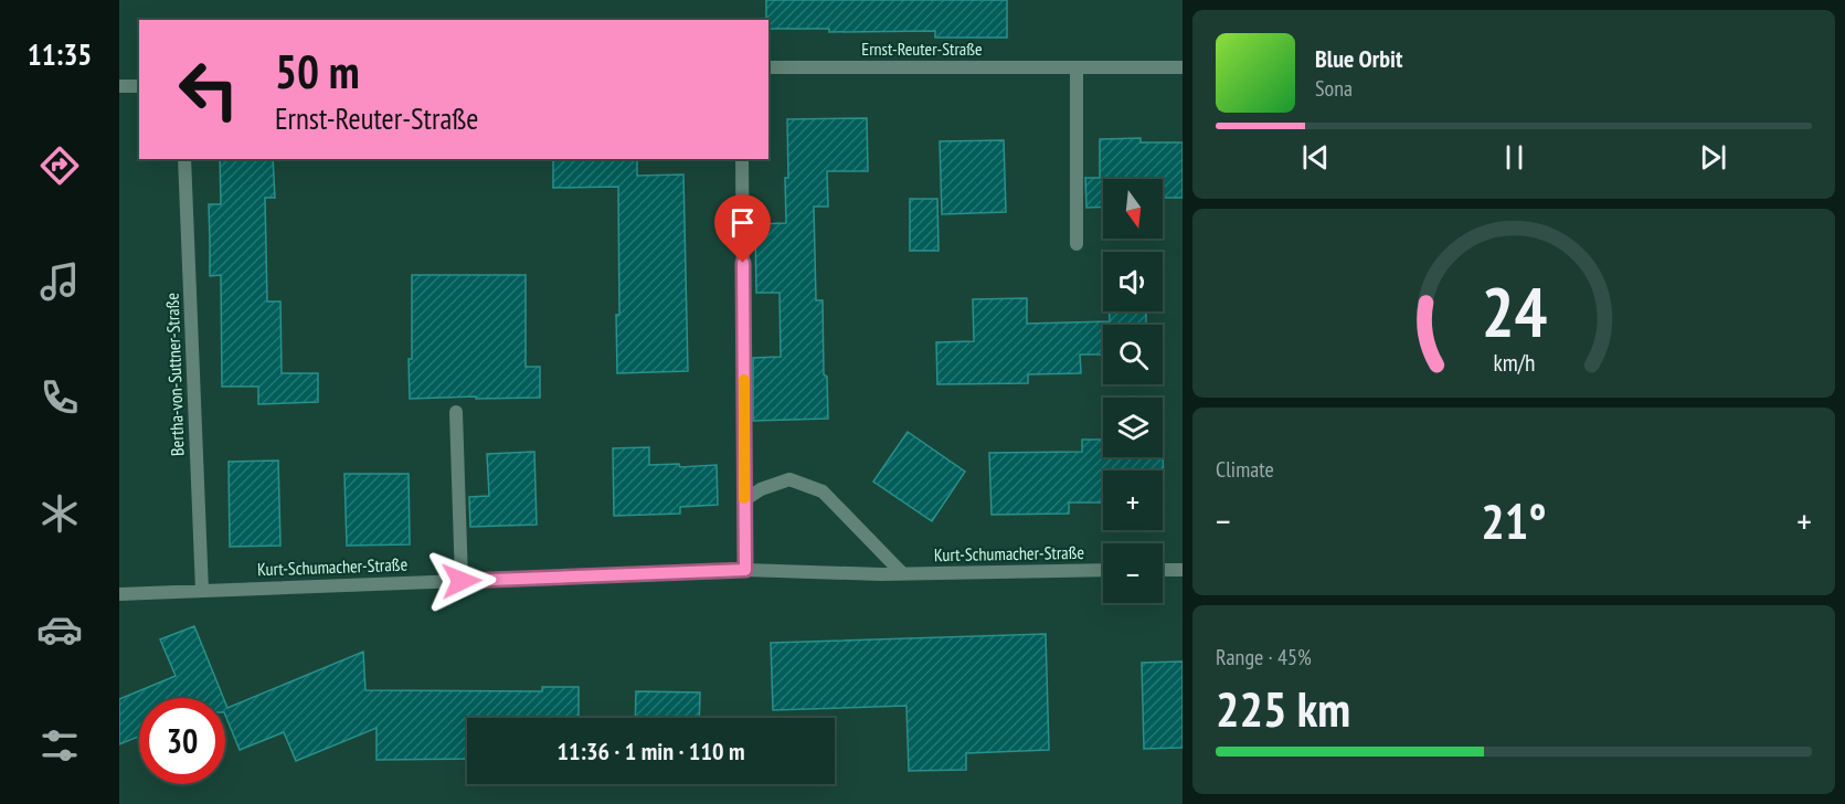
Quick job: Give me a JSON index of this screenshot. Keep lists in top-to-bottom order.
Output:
{
  "streets": {
    "street": ["Ernst-Reuter-Straße", "Bertha-von-Suttner-Straße", "Kurt-Schumacher-Straße"]
  },
  "crossings": [
    ["Bertha-von-Suttner-Straße", "Kurt-Schumacher-Straße"]
  ],
  "north": "bottom",
  "page": {
    "tabs": "11:35",
    "turn": ["50 m", "Ernst-Reuter-Straße"],
    "song": ["Blue Orbit", "Sona"],
    "map_buttons": ["+", "−"],
    "tile": [
      "Climate",
      ["Range · 45%", "225 km"]
    ],
    "heat": ["−", "21°", "+"],
    "limit": "30",
    "trip": "11:36 · 1 min · 110 m",
    "gauge": ["24", "km/h"]
  }
}
